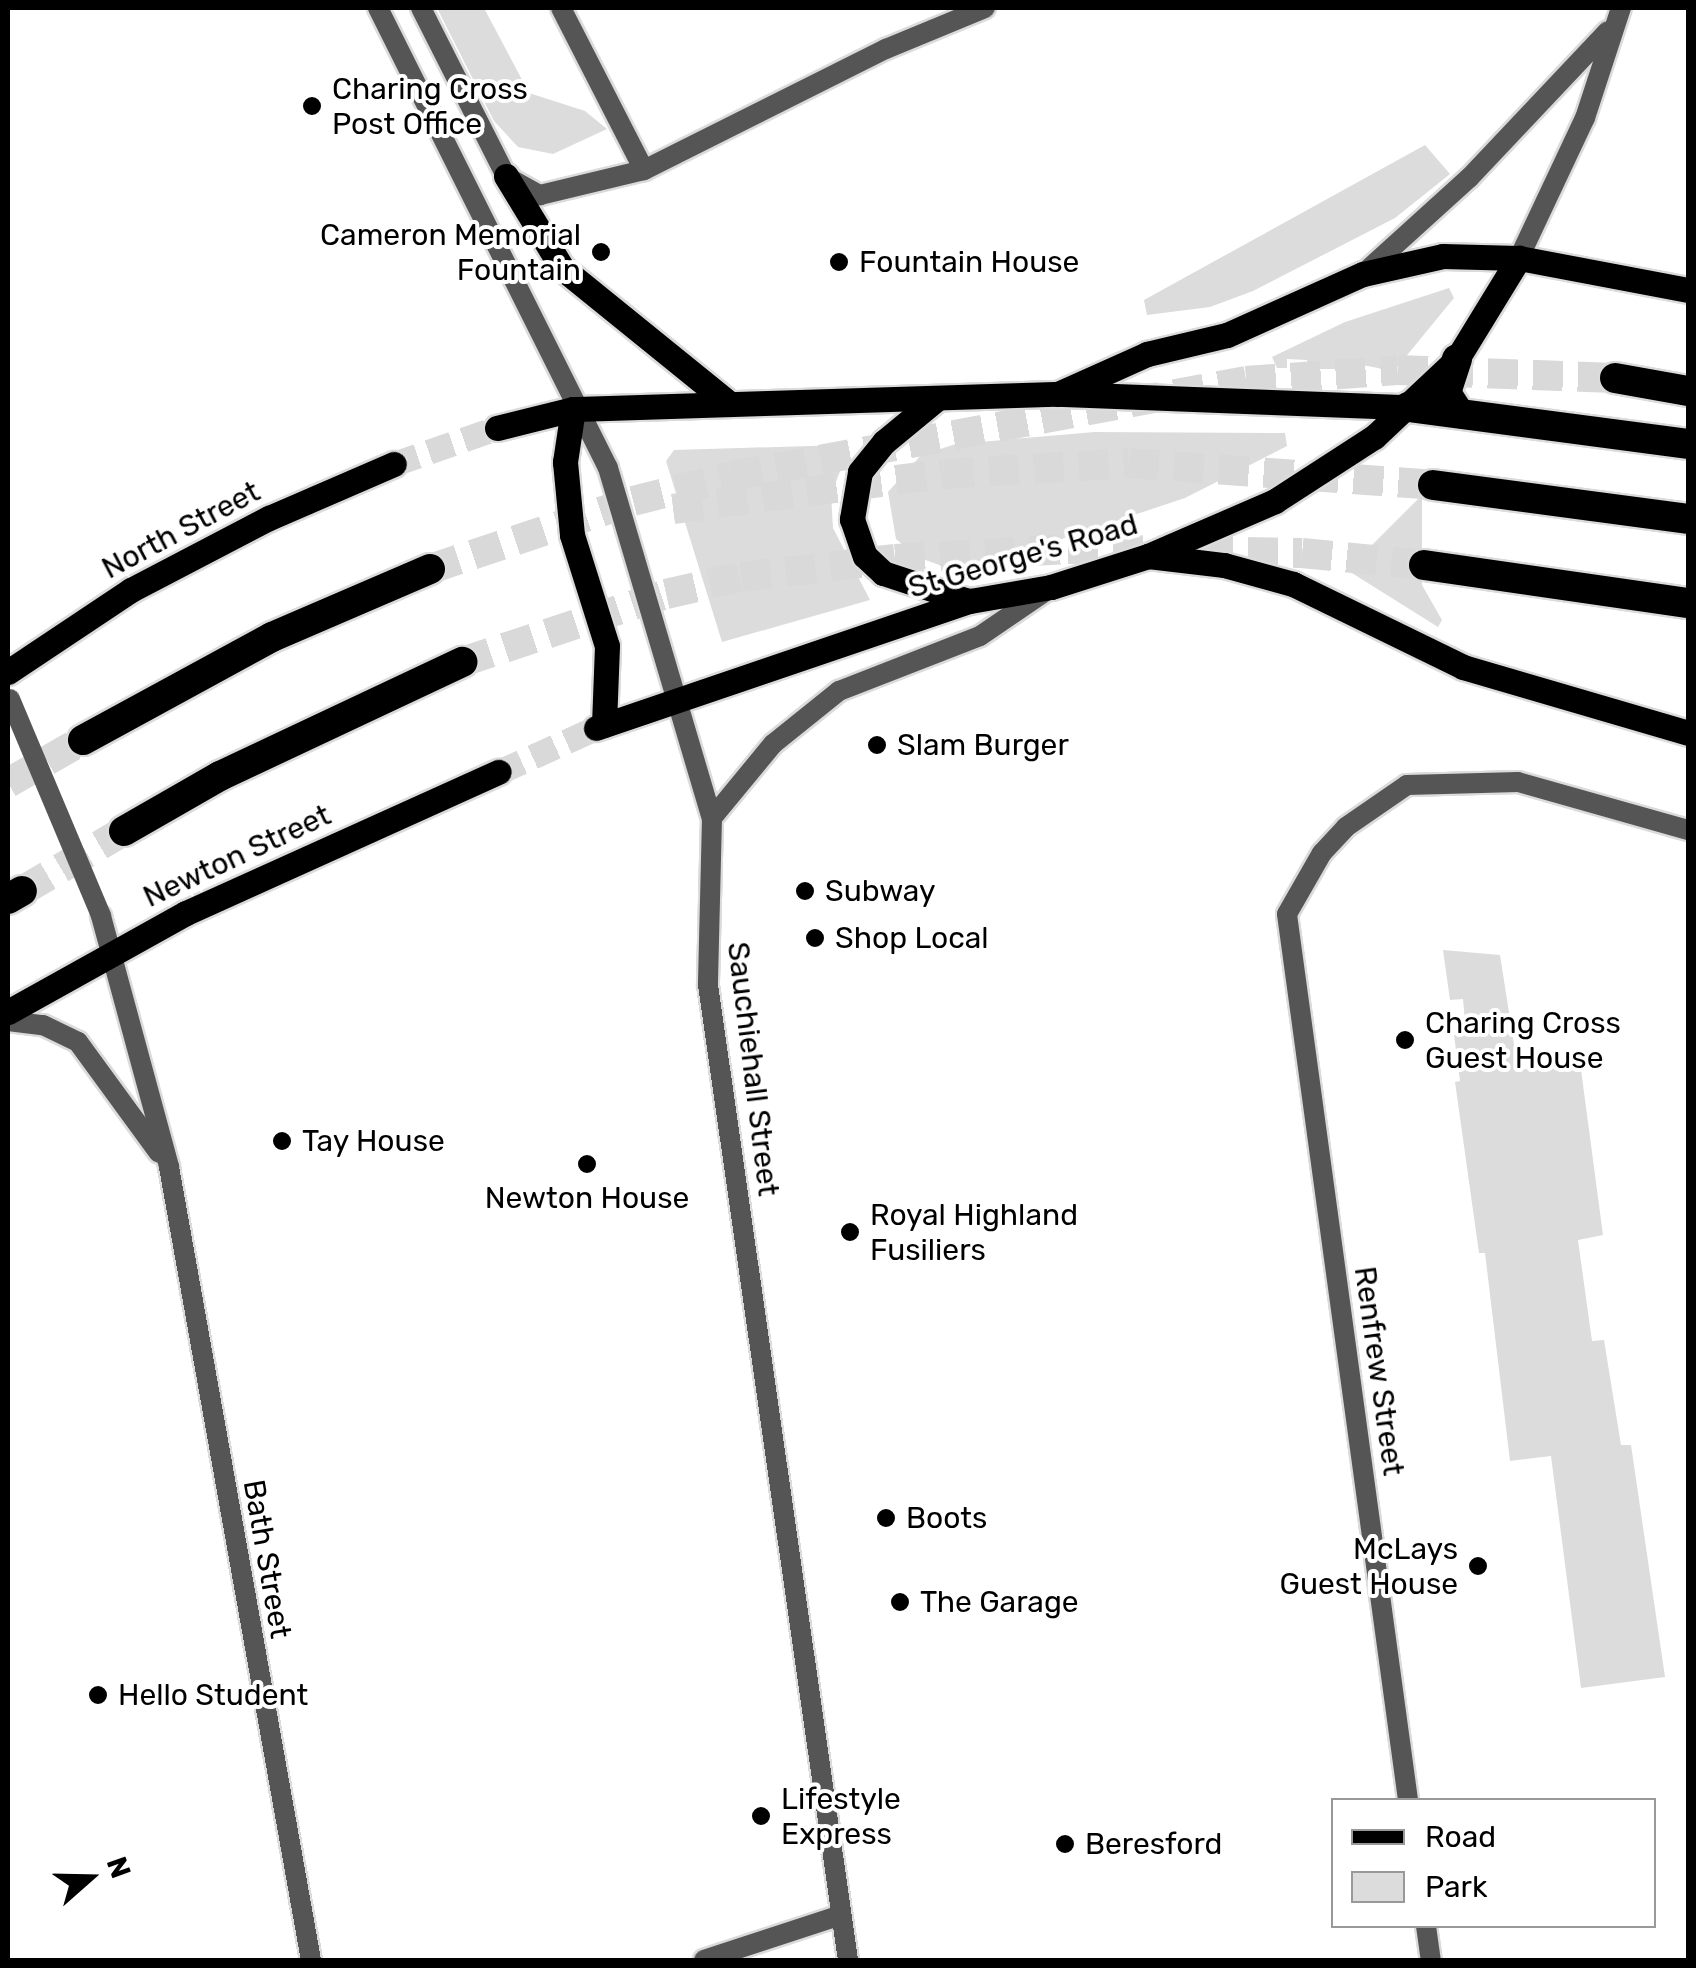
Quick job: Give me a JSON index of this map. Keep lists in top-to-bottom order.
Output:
{
  "streets": {
    "main road": ["North Street", "St George's Road", "Newton Street"],
    "street": ["Sauchiehall Street", "Renfrew Street", "Bath Street"]
  },
  "crossings": [
    ["St George's Road", "Sauchiehall Street"],
    ["Newton Street", "Bath Street"]
  ],
  "places": [
    "Charing Cross Post Office",
    "Cameron Memorial Fountain",
    "Fountain House",
    "Slam Burger",
    "Subway",
    "Shop Local",
    "Charing Cross Guest House",
    "Tay House",
    "Newton House",
    "Royal Highland Fusiliers",
    "Boots",
    "McLays Guest House",
    "The Garage",
    "Hello Student",
    "Lifestyle Express",
    "Beresford"
  ],
  "legend": ["Road", "Park"],
  "north": "right"
}
